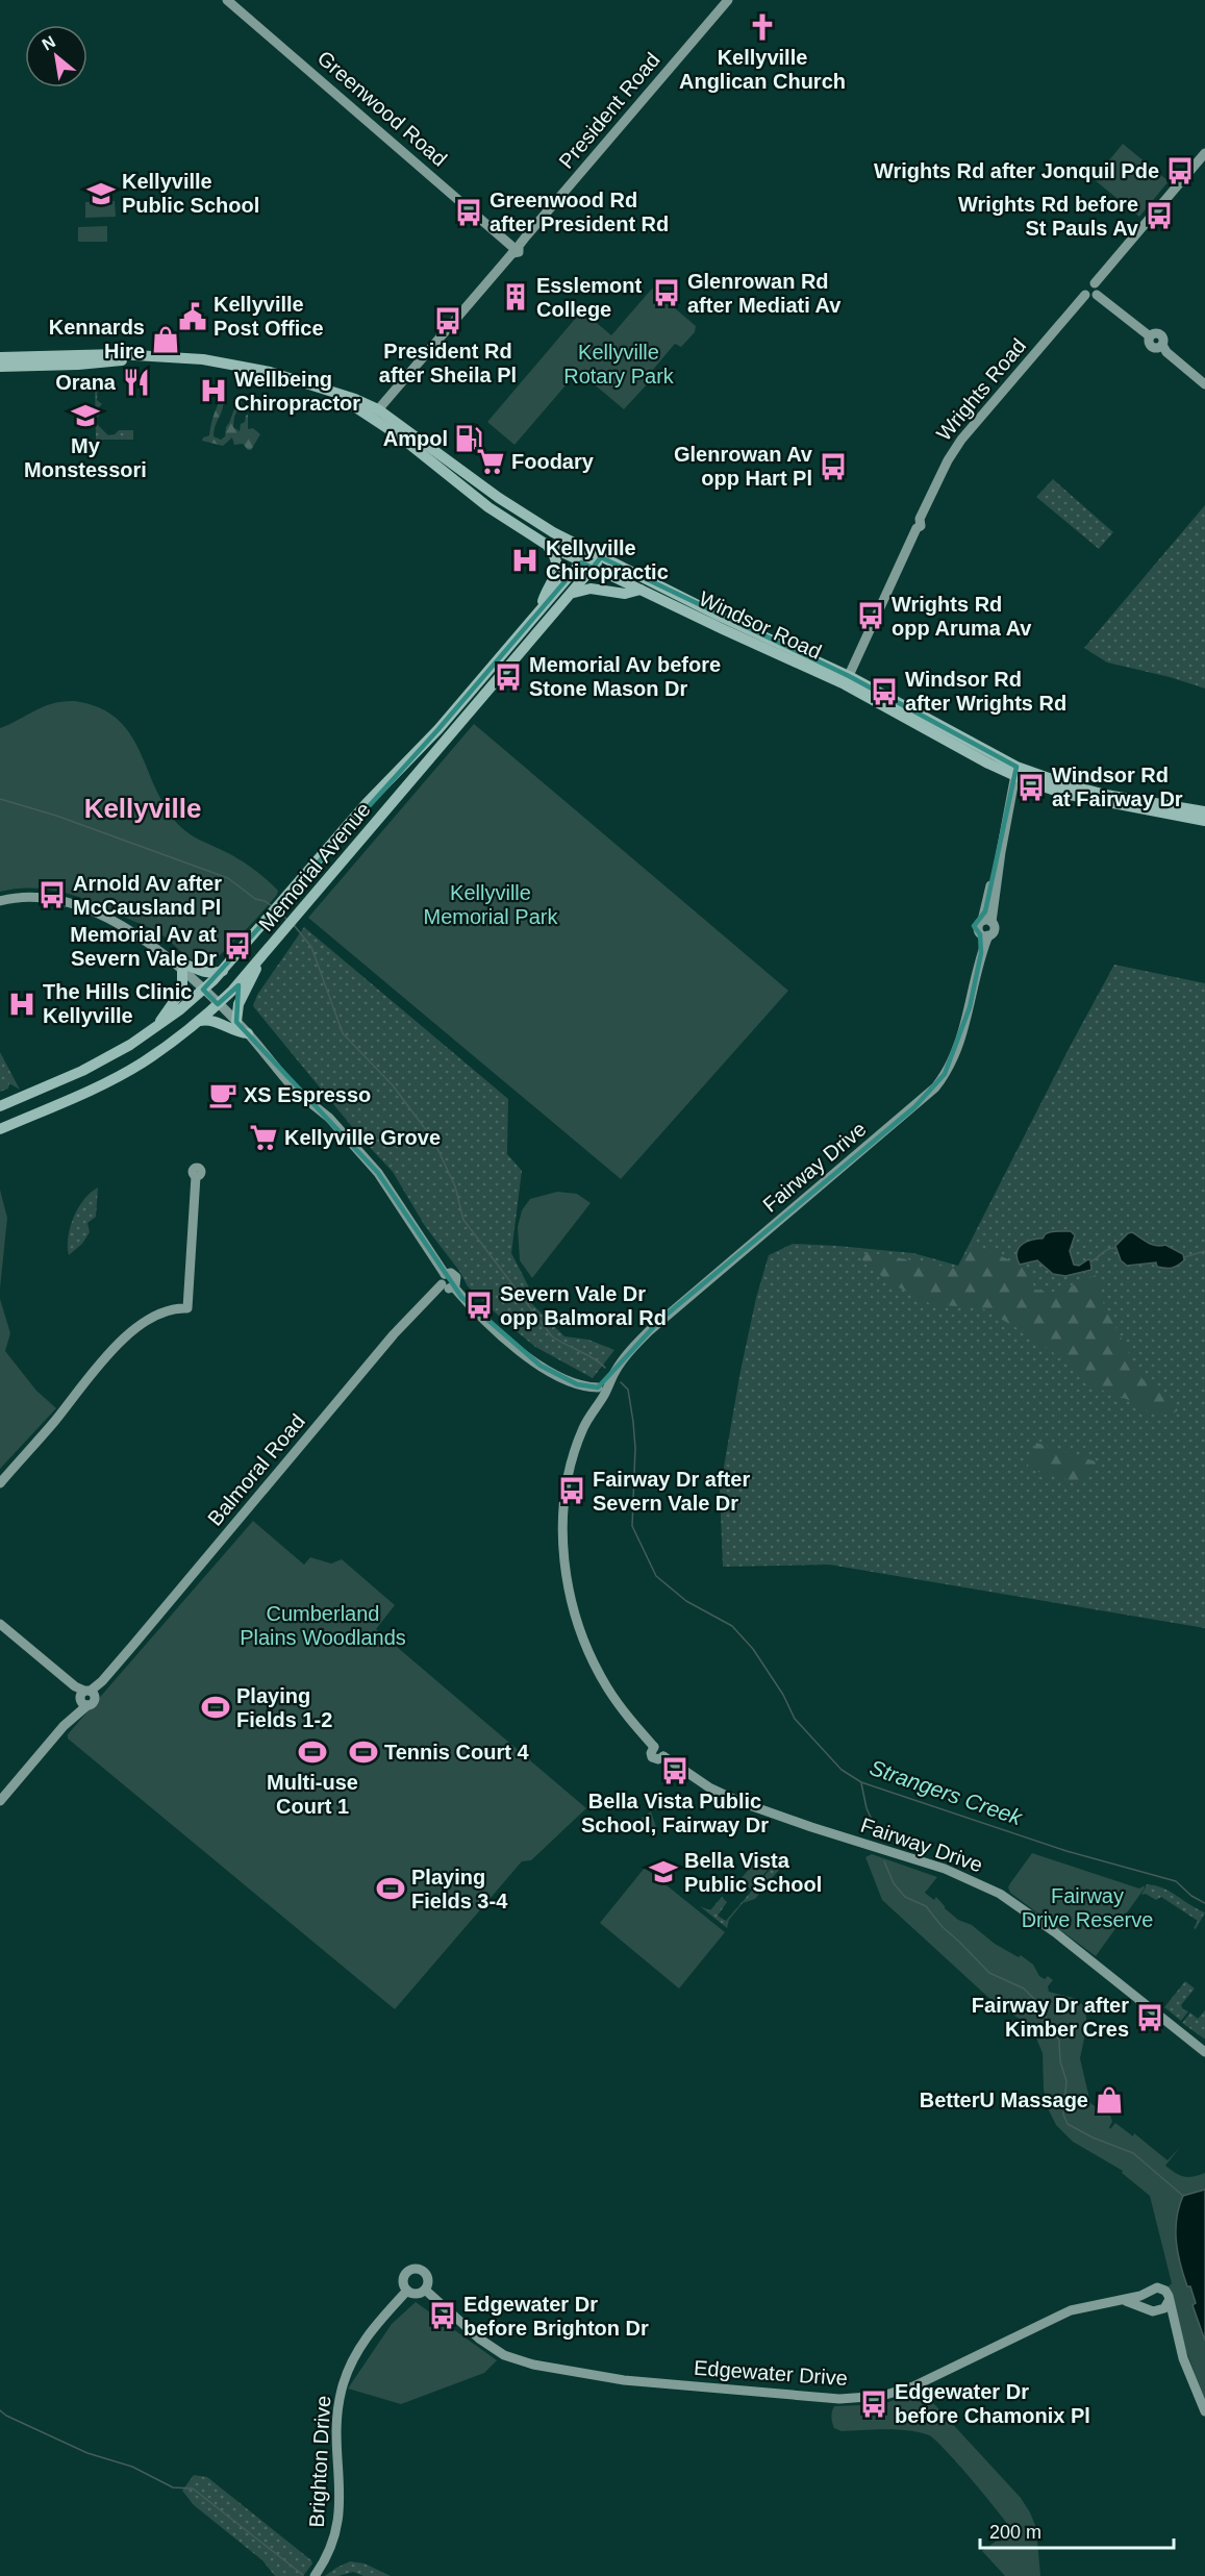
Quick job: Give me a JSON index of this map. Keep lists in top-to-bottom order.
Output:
{
  "streets": {
    "main road": ["Windsor Road", "Memorial Avenue"],
    "street": [
      "Greenwood Road",
      "President Road",
      "Wrights Road",
      "Fairway Drive",
      "Balmoral Road",
      "Edgewater Drive",
      "Brighton Drive"
    ]
  },
  "crossings": [
    ["Greenwood Road", "President Road"],
    ["President Road", "Windsor Road"],
    ["Wrights Road", "Windsor Road"],
    ["Windsor Road", "Memorial Avenue"],
    ["Windsor Road", "Fairway Drive"],
    ["Edgewater Drive", "Brighton Drive"]
  ],
  "districts": ["Kellyville"],
  "water": ["Strangers Creek"],
  "parks": [
    "Kellyville Rotary Park",
    "Kellyville Memorial Park",
    "Cumberland Plains Woodlands",
    "Fairway Drive Reserve"
  ],
  "places": {
    "church": ["Kellyville Anglican Church"],
    "bus stop": [
      "Wrights Rd after Jonquil Pde",
      "Greenwood Rd after President Rd",
      "Wrights Rd before St Pauls Av",
      "Glenrowan Rd after Mediati Av",
      "President Rd after Sheila Pl",
      "Glenrowan Av opp Hart Pl",
      "Wrights Rd opp Aruma Av",
      "Memorial Av before Stone Mason Dr",
      "Windsor Rd after Wrights Rd",
      "Windsor Rd at Fairway Dr",
      "Arnold Av after McCausland Pl",
      "Memorial Av at Severn Vale Dr",
      "Severn Vale Dr opp Balmoral Rd",
      "Fairway Dr after Severn Vale Dr",
      "Bella Vista Public School, Fairway Dr",
      "Fairway Dr after Kimber Cres",
      "Edgewater Dr before Brighton Dr",
      "Edgewater Dr before Chamonix Pl"
    ],
    "school or university": ["Kellyville Public School", "My Monstessori", "Bella Vista Public School"],
    "building": ["Esslemont College"],
    "public building": ["Kellyville Post Office"],
    "shop": ["Kennards Hire", "BetterU Massage"],
    "restaurant": ["Orana"],
    "hospital": ["Wellbeing Chiropractor", "Kellyville Chiropractic", "The Hills Clinic Kellyville"],
    "fuel station": ["Ampol"],
    "supermarket": ["Foodary", "Kellyville Grove"],
    "cafe": ["XS Espresso"],
    "sports": [
      "Playing Fields 1-2",
      "Multi-use Court 1",
      "Tennis Court 4",
      "Playing Fields 3-4"
    ]
  },
  "scale_bar": "200 m",
  "north": "top left"
}
